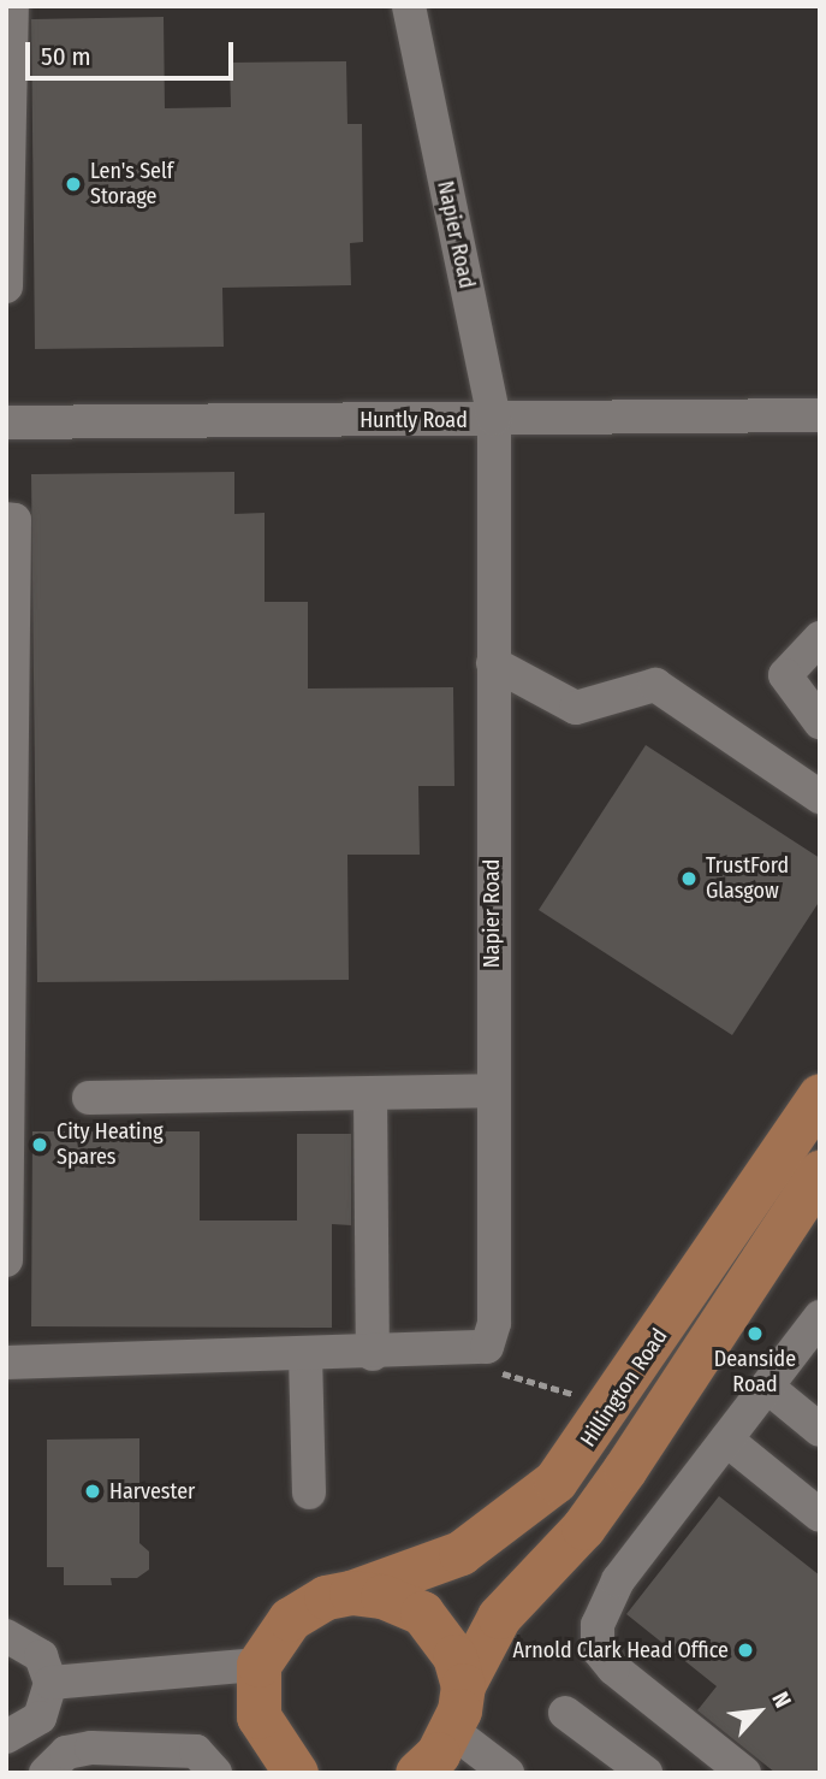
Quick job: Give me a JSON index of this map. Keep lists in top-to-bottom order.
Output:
{
  "streets": {
    "main road": ["Hillington Road"],
    "street": ["Napier Road", "Huntly Road"]
  },
  "crossings": [
    ["Napier Road", "Huntly Road"]
  ],
  "places": [
    "Len's Self Storage",
    "TrustFord Glasgow",
    "City Heating Spares",
    "Deanside Road",
    "Harvester",
    "Arnold Clark Head Office"
  ],
  "scale_bar": "50 m",
  "north": "top right"
}
